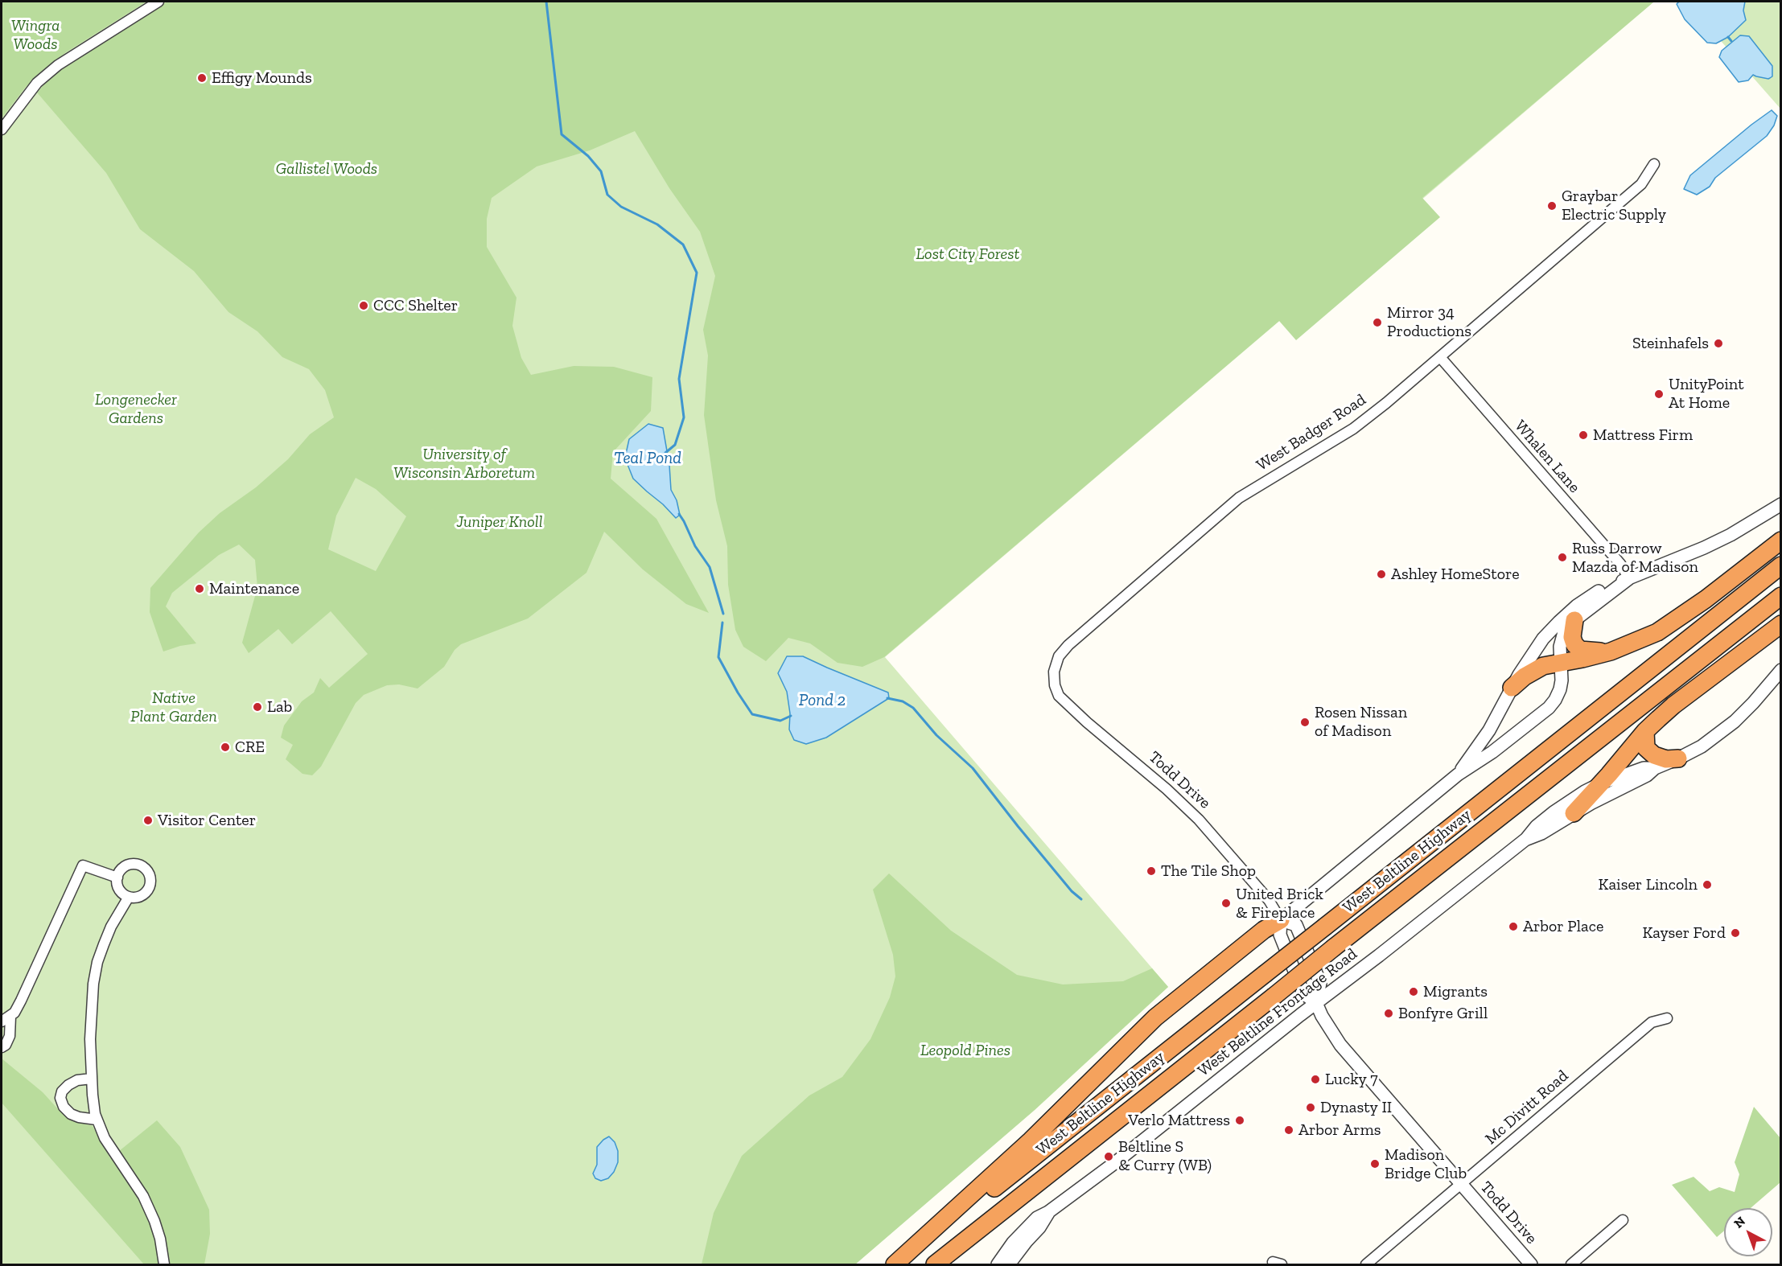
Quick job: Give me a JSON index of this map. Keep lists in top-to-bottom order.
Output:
{
  "streets": {
    "highway": ["West Beltline Highway"],
    "street": [
      "West Badger Road",
      "Whalen Lane",
      "Todd Drive",
      "West Beltline Frontage Road",
      "Mc Divitt Road"
    ]
  },
  "crossings": [
    ["West Badger Road", "Whalen Lane"],
    ["West Badger Road", "Todd Drive"],
    ["Todd Drive", "West Beltline Frontage Road"],
    ["Todd Drive", "Mc Divitt Road"]
  ],
  "water": ["Teal Pond", "Pond 2"],
  "parks": [
    "Wingra Woods",
    "Gallistel Woods",
    "Lost City Forest",
    "Longenecker Gardens",
    "University of Wisconsin Arboretum",
    "Juniper Knoll",
    "Native Plant Garden",
    "Leopold Pines"
  ],
  "places": [
    "Effigy Mounds",
    "Graybar Electric Supply",
    "CCC Shelter",
    "Mirror 34 Productions",
    "Steinhafels",
    "UnityPoint At Home",
    "Mattress Firm",
    "Russ Darrow Mazda of Madison",
    "Ashley HomeStore",
    "Maintenance",
    "Lab",
    "Rosen Nissan of Madison",
    "CRE",
    "Visitor Center",
    "The Tile Shop",
    "Kaiser Lincoln",
    "United Brick & Fireplace",
    "Arbor Place",
    "Kayser Ford",
    "Migrants",
    "Bonfyre Grill",
    "Lucky 7",
    "Dynasty II",
    "Verlo Mattress",
    "Arbor Arms",
    "Beltline S & Curry (WB)",
    "Madison Bridge Club"
  ],
  "north": "top left"
}
